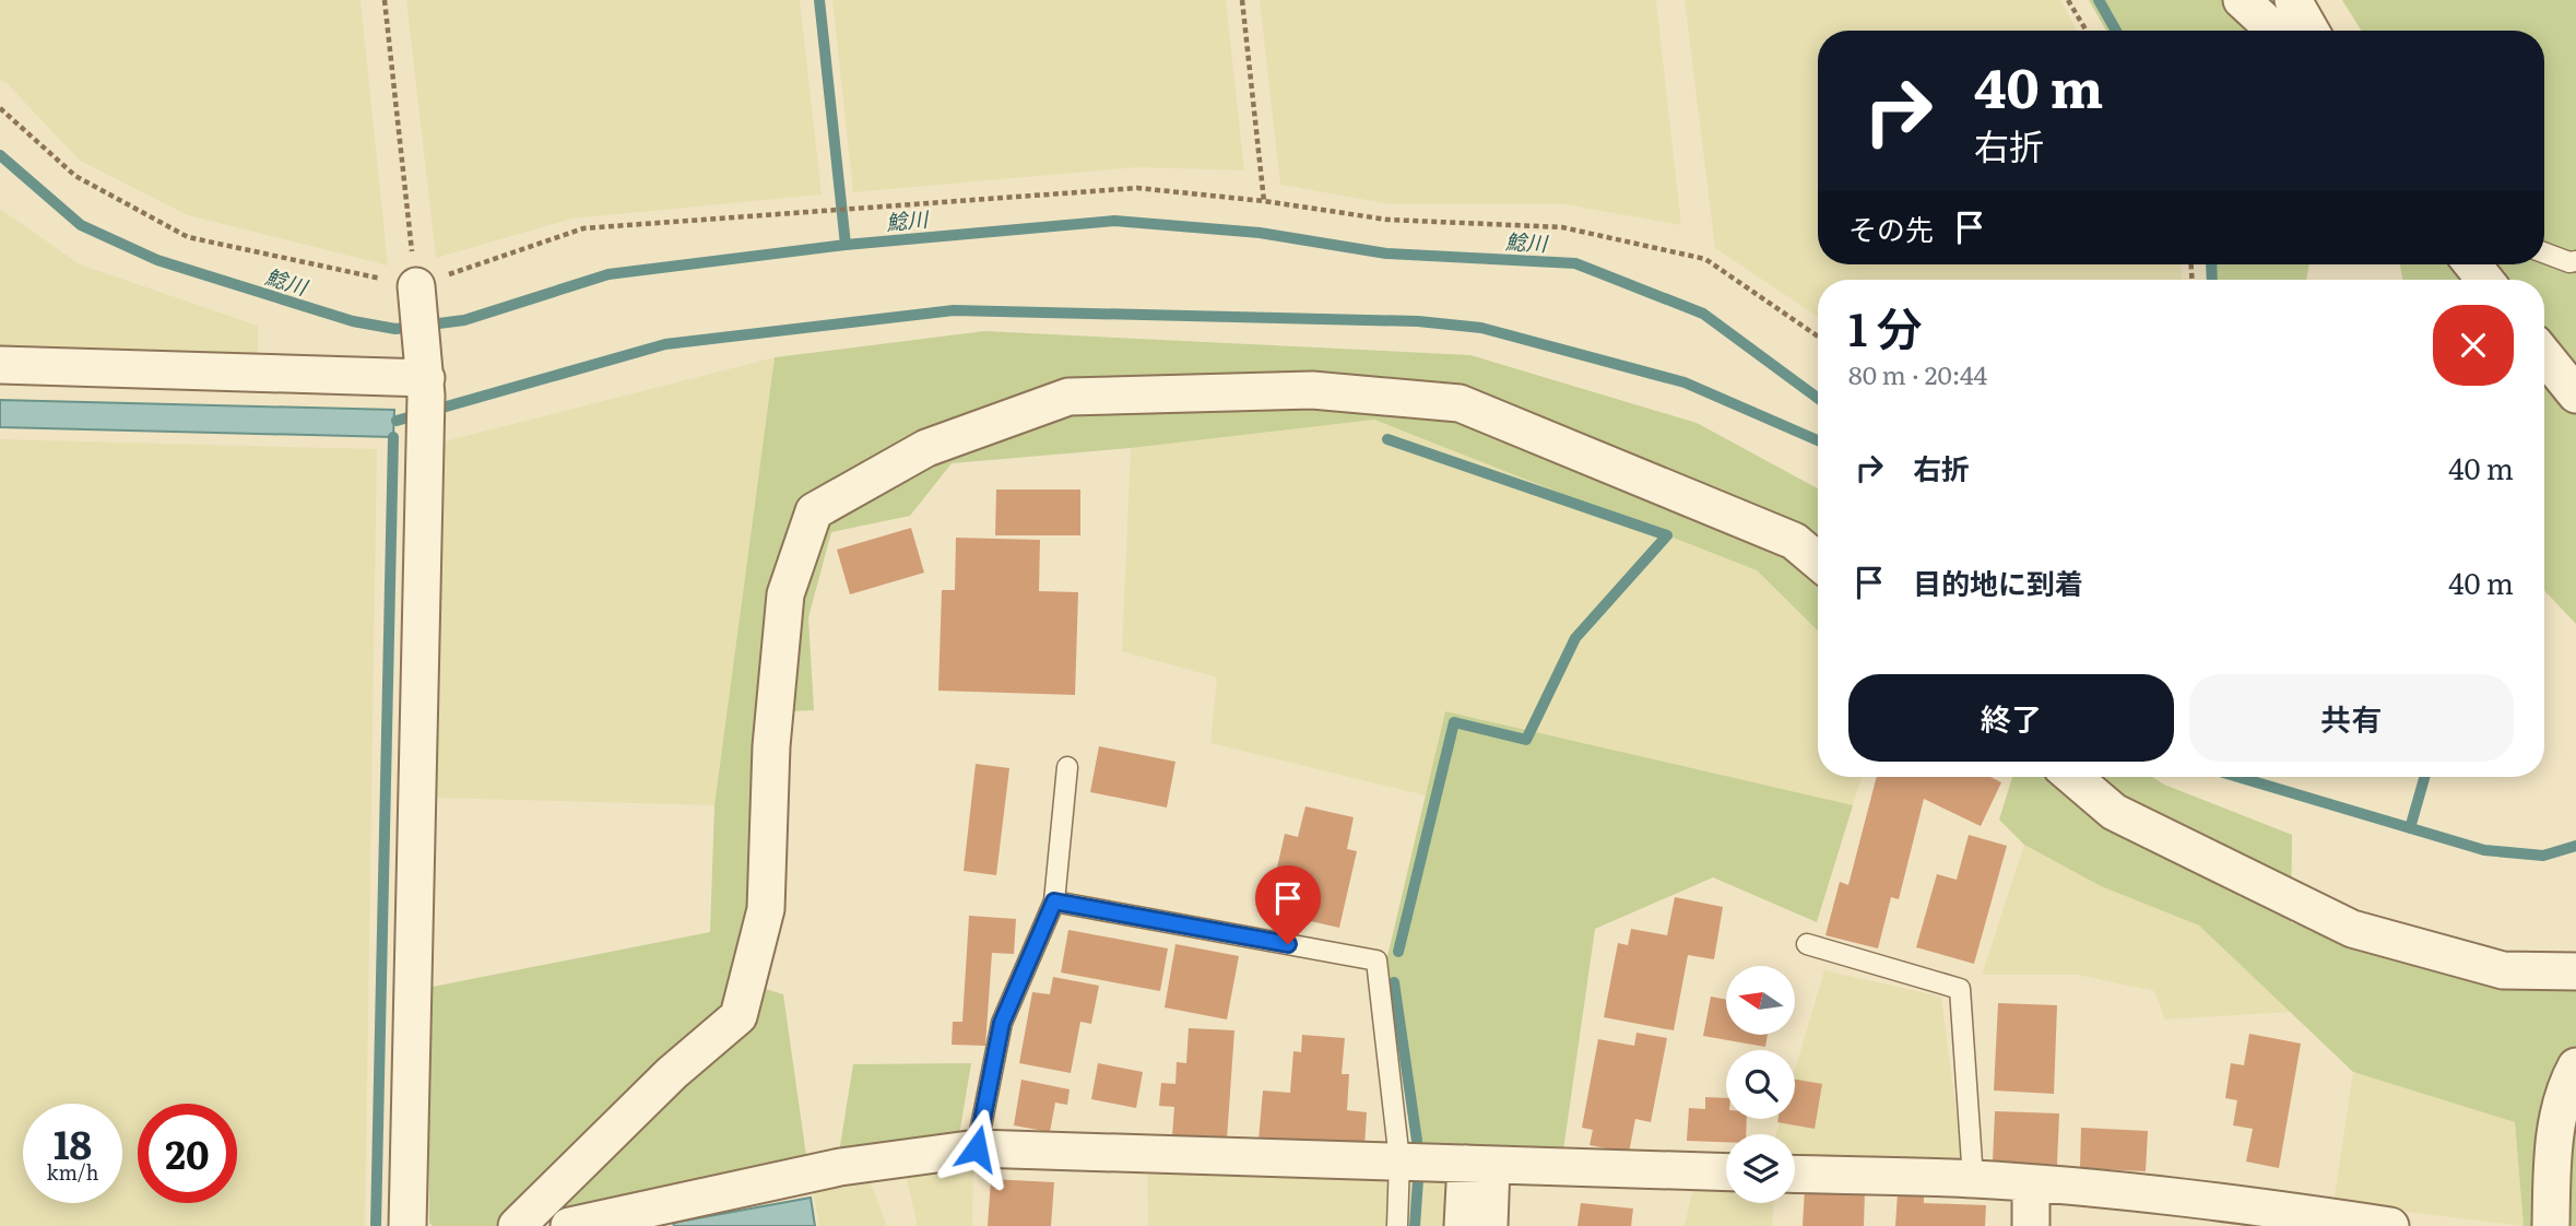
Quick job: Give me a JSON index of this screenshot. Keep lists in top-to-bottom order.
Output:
{
  "water": ["鯰川"],
  "north": "left",
  "page": {
    "turn": ["40 m", "右折"],
    "then": "その先",
    "heading": ["1 分", "80 m · 20:44"],
    "list": [
      {
        "name": "右折",
        "value": "40 m"
      },
      {
        "name": "目的地に到着",
        "value": "40 m"
      }
    ],
    "buttons": ["終了", "共有"],
    "speed": "18 km/h",
    "limit": "20"
  }
}
